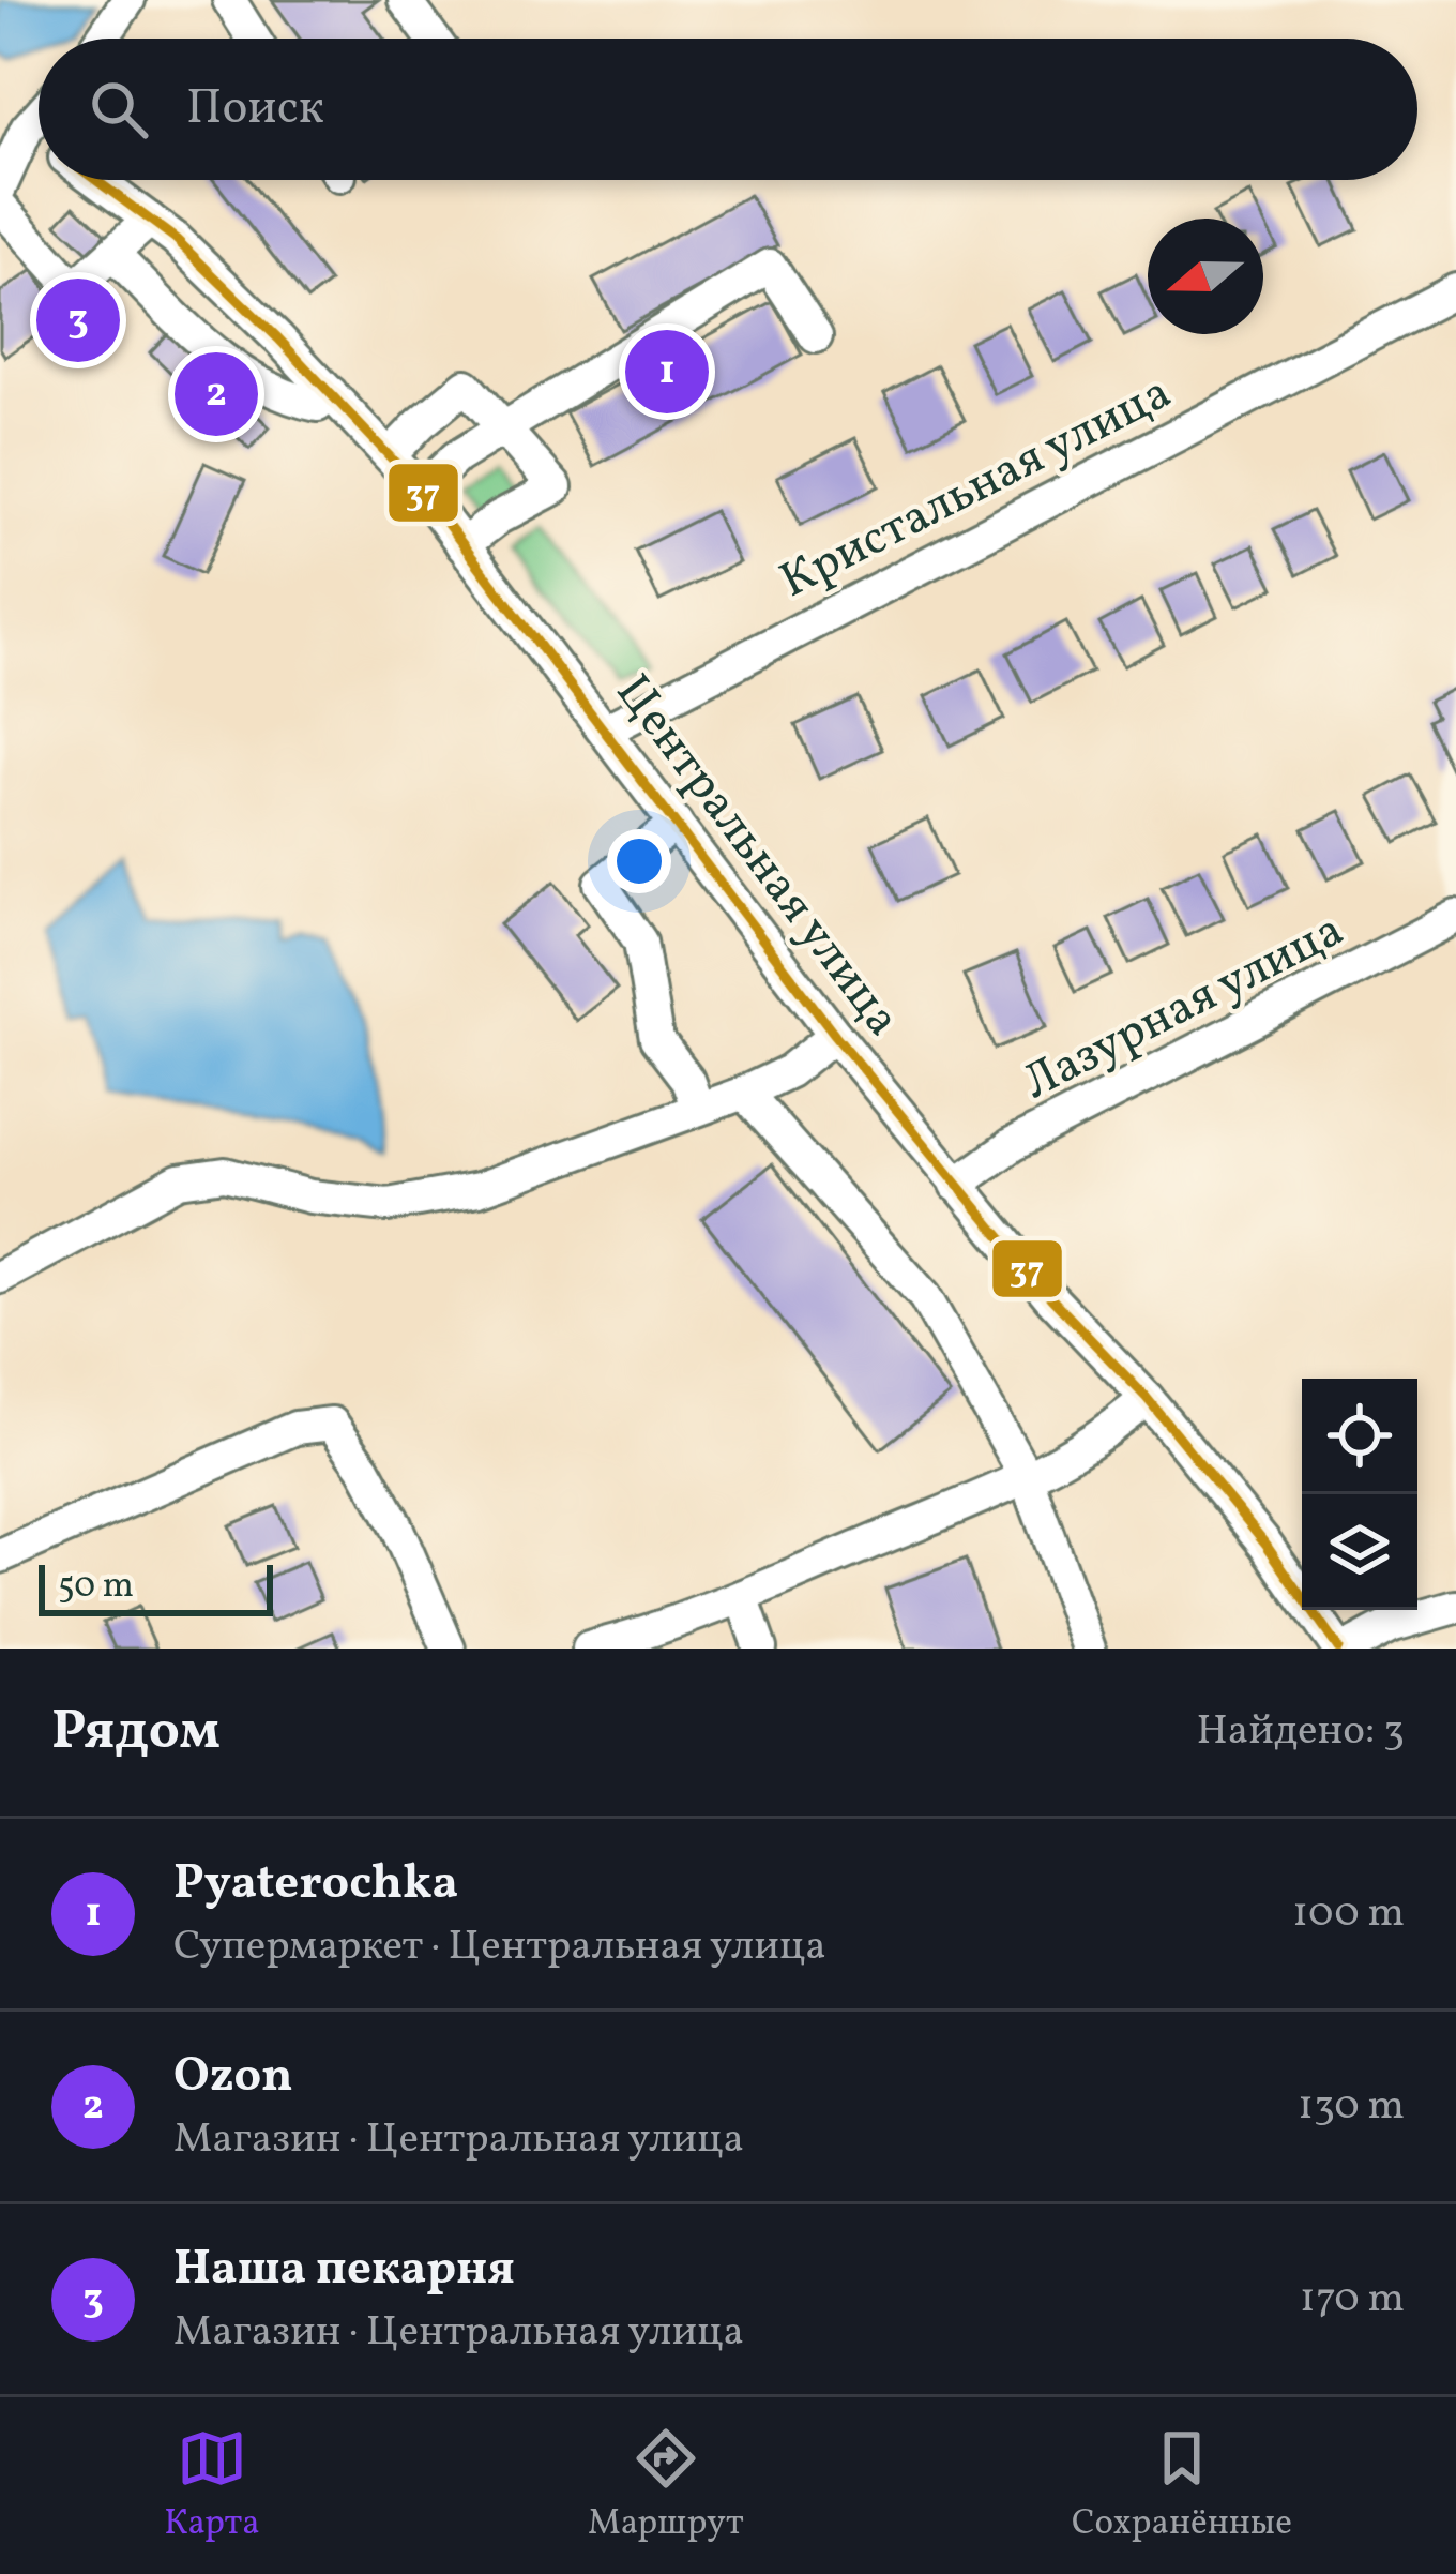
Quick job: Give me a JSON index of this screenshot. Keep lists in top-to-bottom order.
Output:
{
  "streets": {
    "street": ["Кристальная улица", "Центральная улица", "Лазурная улица"]
  },
  "crossings": [
    ["Кристальная улица", "Центральная улица"],
    ["Центральная улица", "Лазурная улица"]
  ],
  "lines": ["transit line 37"],
  "scale_bar": "50 m",
  "north": "left",
  "page": {
    "search": "Поиск",
    "pins": ["3", "1", "2"],
    "scale": "50 m",
    "heading": ["Рядом", "Найдено: 3"],
    "list": [
      {
        "mark": "1",
        "name": "Pyaterochka",
        "note": "Супермаркет · Центральная улица",
        "value": "100 m"
      },
      {
        "mark": "2",
        "name": "Ozon",
        "note": "Магазин · Центральная улица",
        "value": "130 m"
      },
      {
        "mark": "3",
        "name": "Наша пекарня",
        "note": "Магазин · Центральная улица",
        "value": "170 m"
      }
    ],
    "nav": ["Карта", "Маршрут", "Сохранённые"]
  }
}
